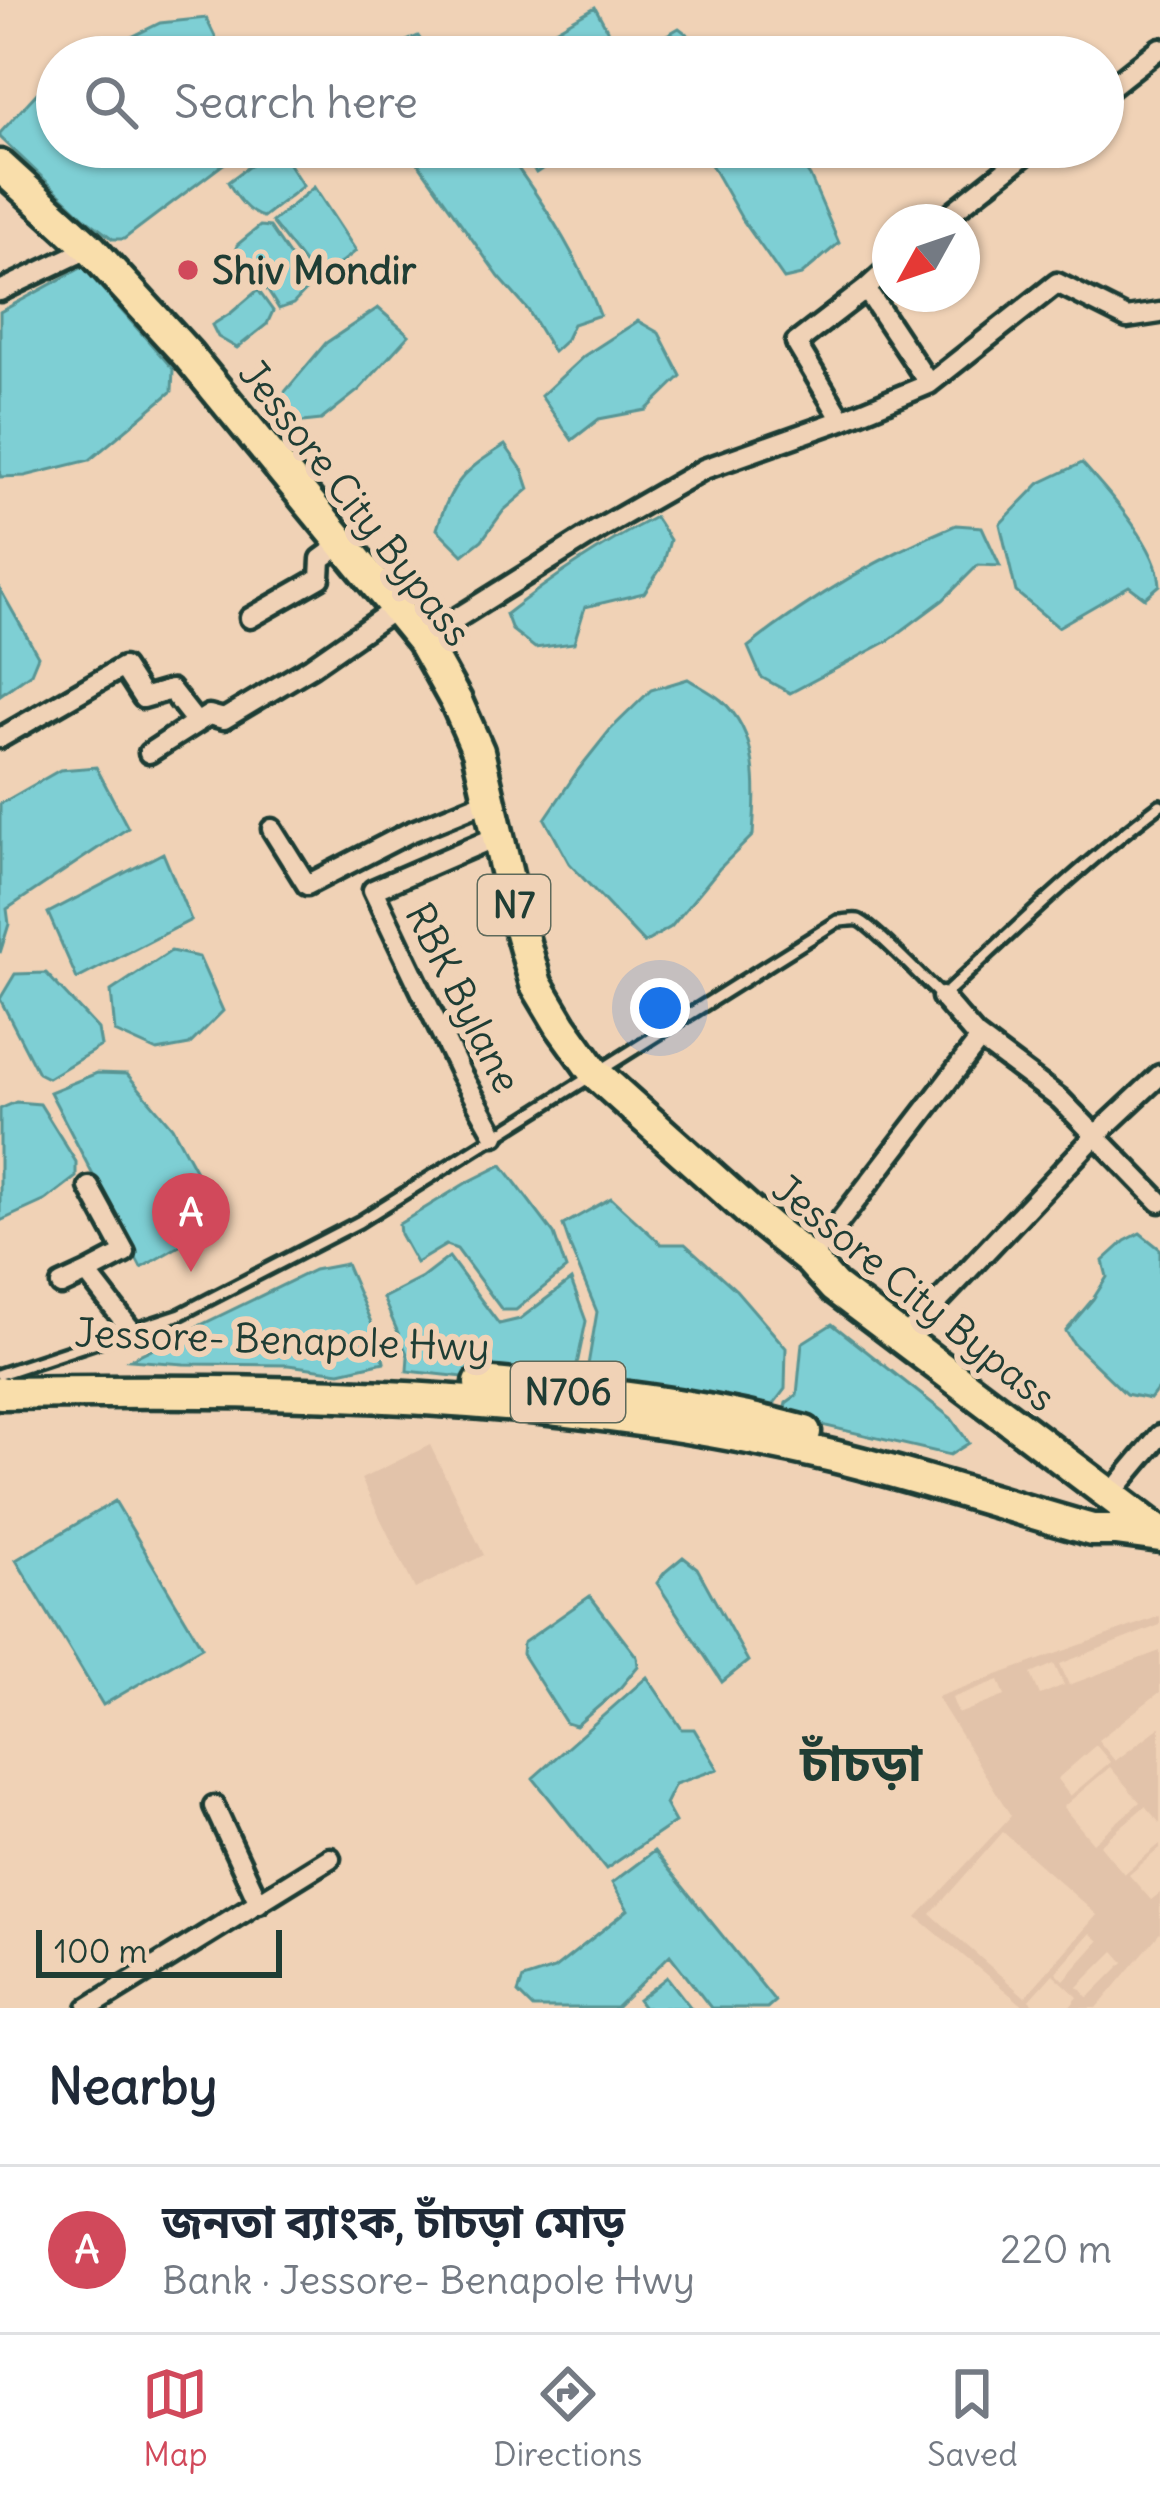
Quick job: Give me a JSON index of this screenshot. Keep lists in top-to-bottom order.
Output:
{
  "streets": {
    "highway": [
      "Jessore City Bypass",
      "N7",
      "Jessore- Benapole Hwy",
      "N706"
    ],
    "street": ["RBK Bylane"]
  },
  "crossings": [
    ["Jessore City Bypass", "RBK Bylane"],
    ["Jessore City Bypass", "Jessore- Benapole Hwy"]
  ],
  "districts": ["চাঁচড়া"],
  "places": ["Shiv Mondir"],
  "scale_bar": "100 m",
  "north": "bottom left",
  "page": {
    "search": "Search here",
    "pins": "A",
    "scale": "100 m",
    "heading": "Nearby",
    "list": [
      {
        "mark": "A",
        "name": "জনতা ব্যাংক, চাঁচড়া মোড়",
        "note": "Bank · Jessore- Benapole Hwy",
        "value": "220 m"
      }
    ],
    "nav": ["Map", "Directions", "Saved"]
  }
}
